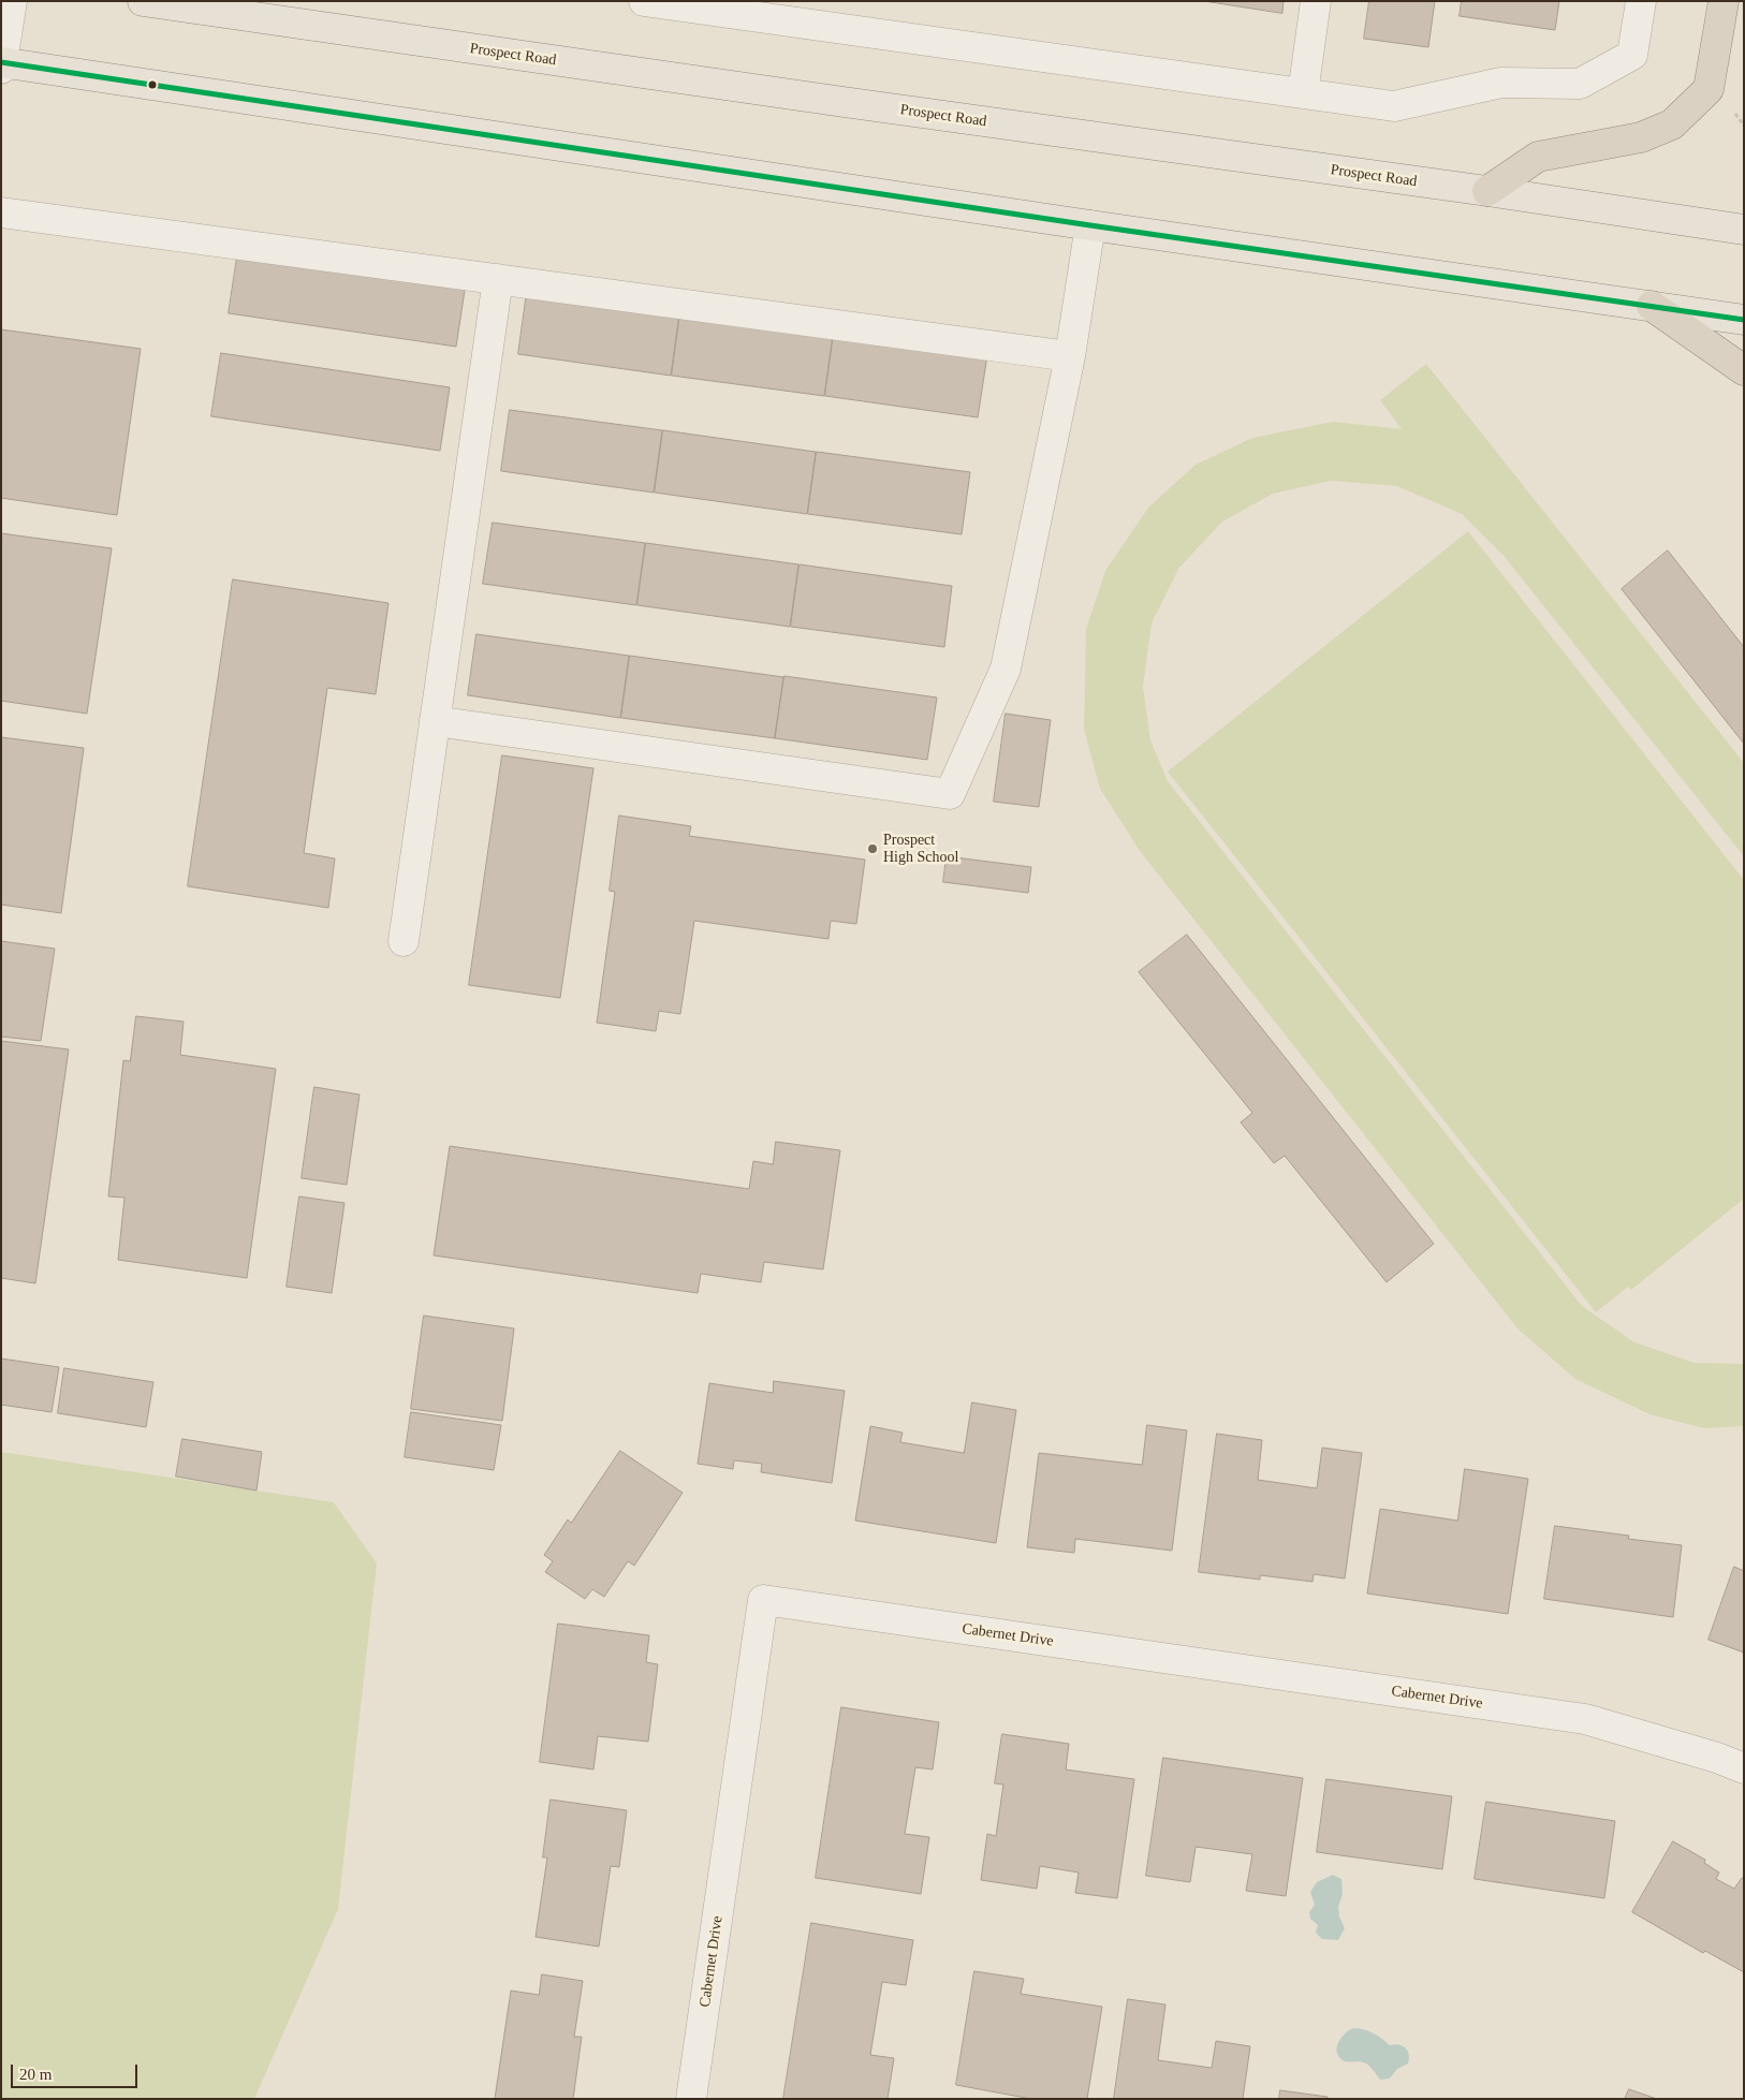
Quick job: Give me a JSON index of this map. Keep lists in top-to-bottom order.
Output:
{
  "streets": {
    "main road": ["Prospect Road"],
    "street": ["Cabernet Drive"]
  },
  "places": ["Prospect High School"],
  "scale_bar": "20 m"
}
